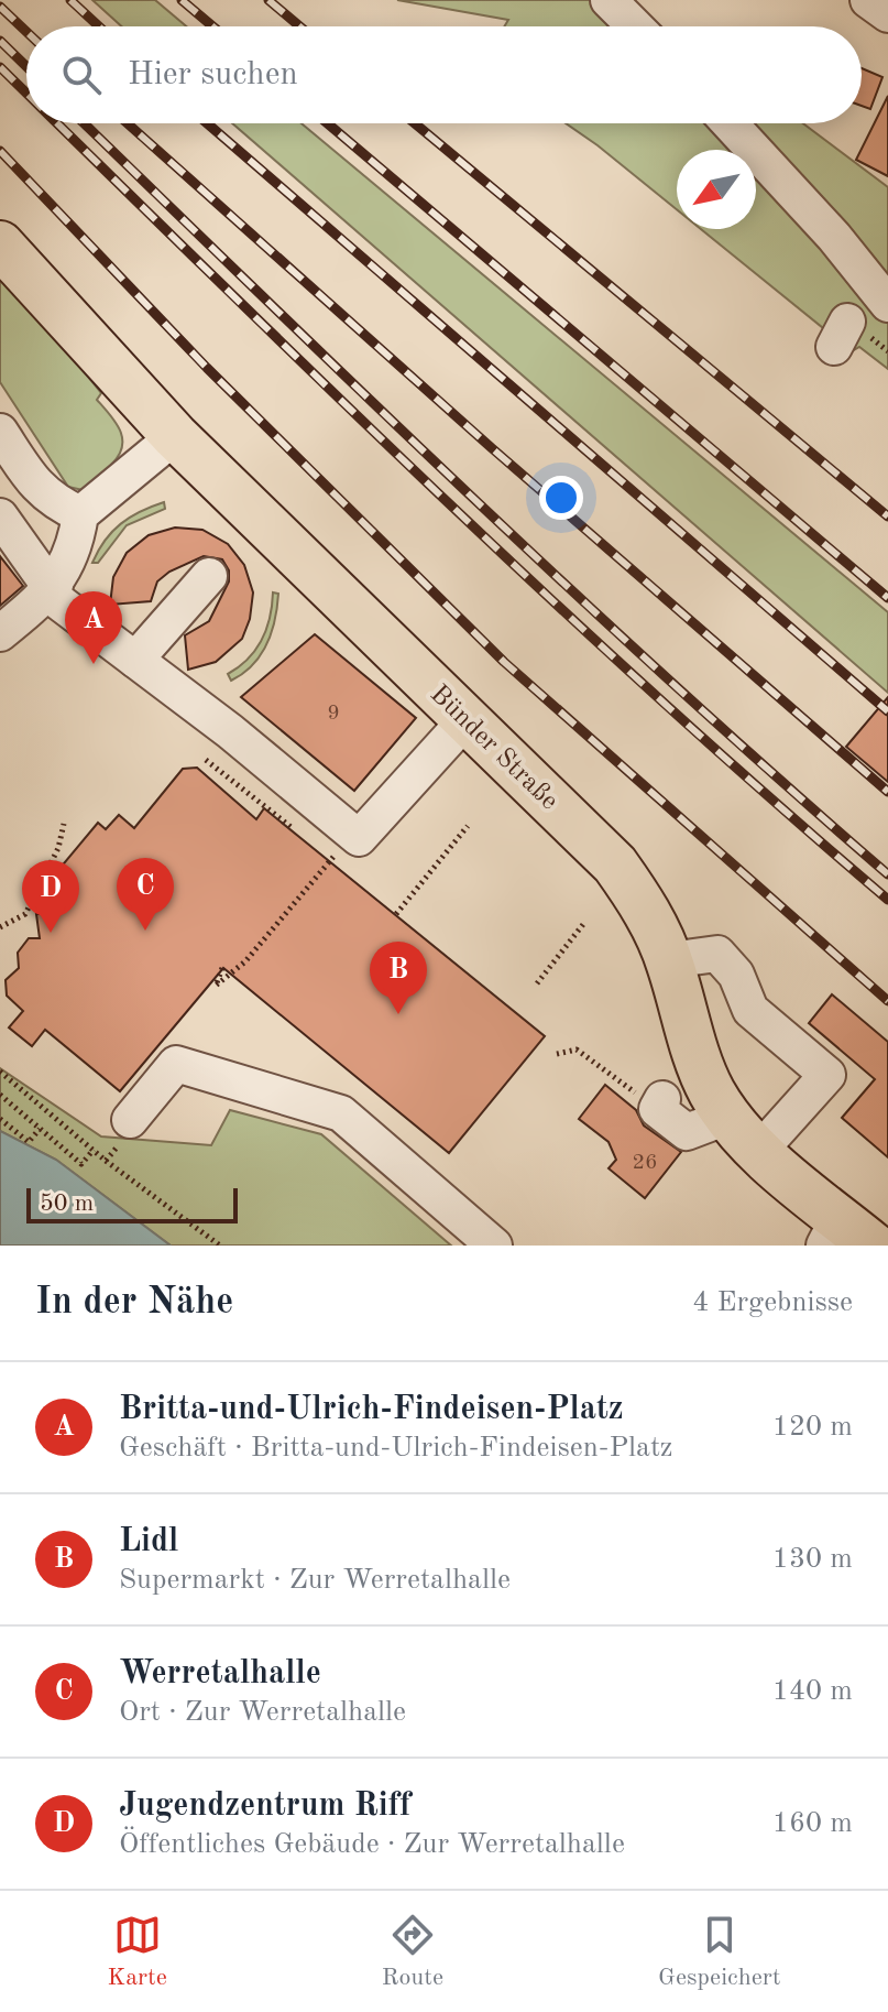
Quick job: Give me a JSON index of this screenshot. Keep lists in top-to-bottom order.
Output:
{
  "streets": {
    "main road": ["Bünder Straße"]
  },
  "house_numbers": ["9", "26"],
  "scale_bar": "50 m",
  "north": "bottom left",
  "page": {
    "search": "Hier suchen",
    "pins": [
      "A",
      "C",
      "D",
      "B"
    ],
    "scale": "50 m",
    "heading": ["In der Nähe", "4 Ergebnisse"],
    "list": [
      {
        "mark": "A",
        "name": "Britta-und-Ulrich-Findeisen-Platz",
        "note": "Geschäft · Britta-und-Ulrich-Findeisen-Platz",
        "value": "120 m"
      },
      {
        "mark": "B",
        "name": "Lidl",
        "note": "Supermarkt · Zur Werretalhalle",
        "value": "130 m"
      },
      {
        "mark": "C",
        "name": "Werretalhalle",
        "note": "Ort · Zur Werretalhalle",
        "value": "140 m"
      },
      {
        "mark": "D",
        "name": "Jugendzentrum Riff",
        "note": "Öffentliches Gebäude · Zur Werretalhalle",
        "value": "160 m"
      }
    ],
    "nav": ["Karte", "Route", "Gespeichert"]
  }
}
